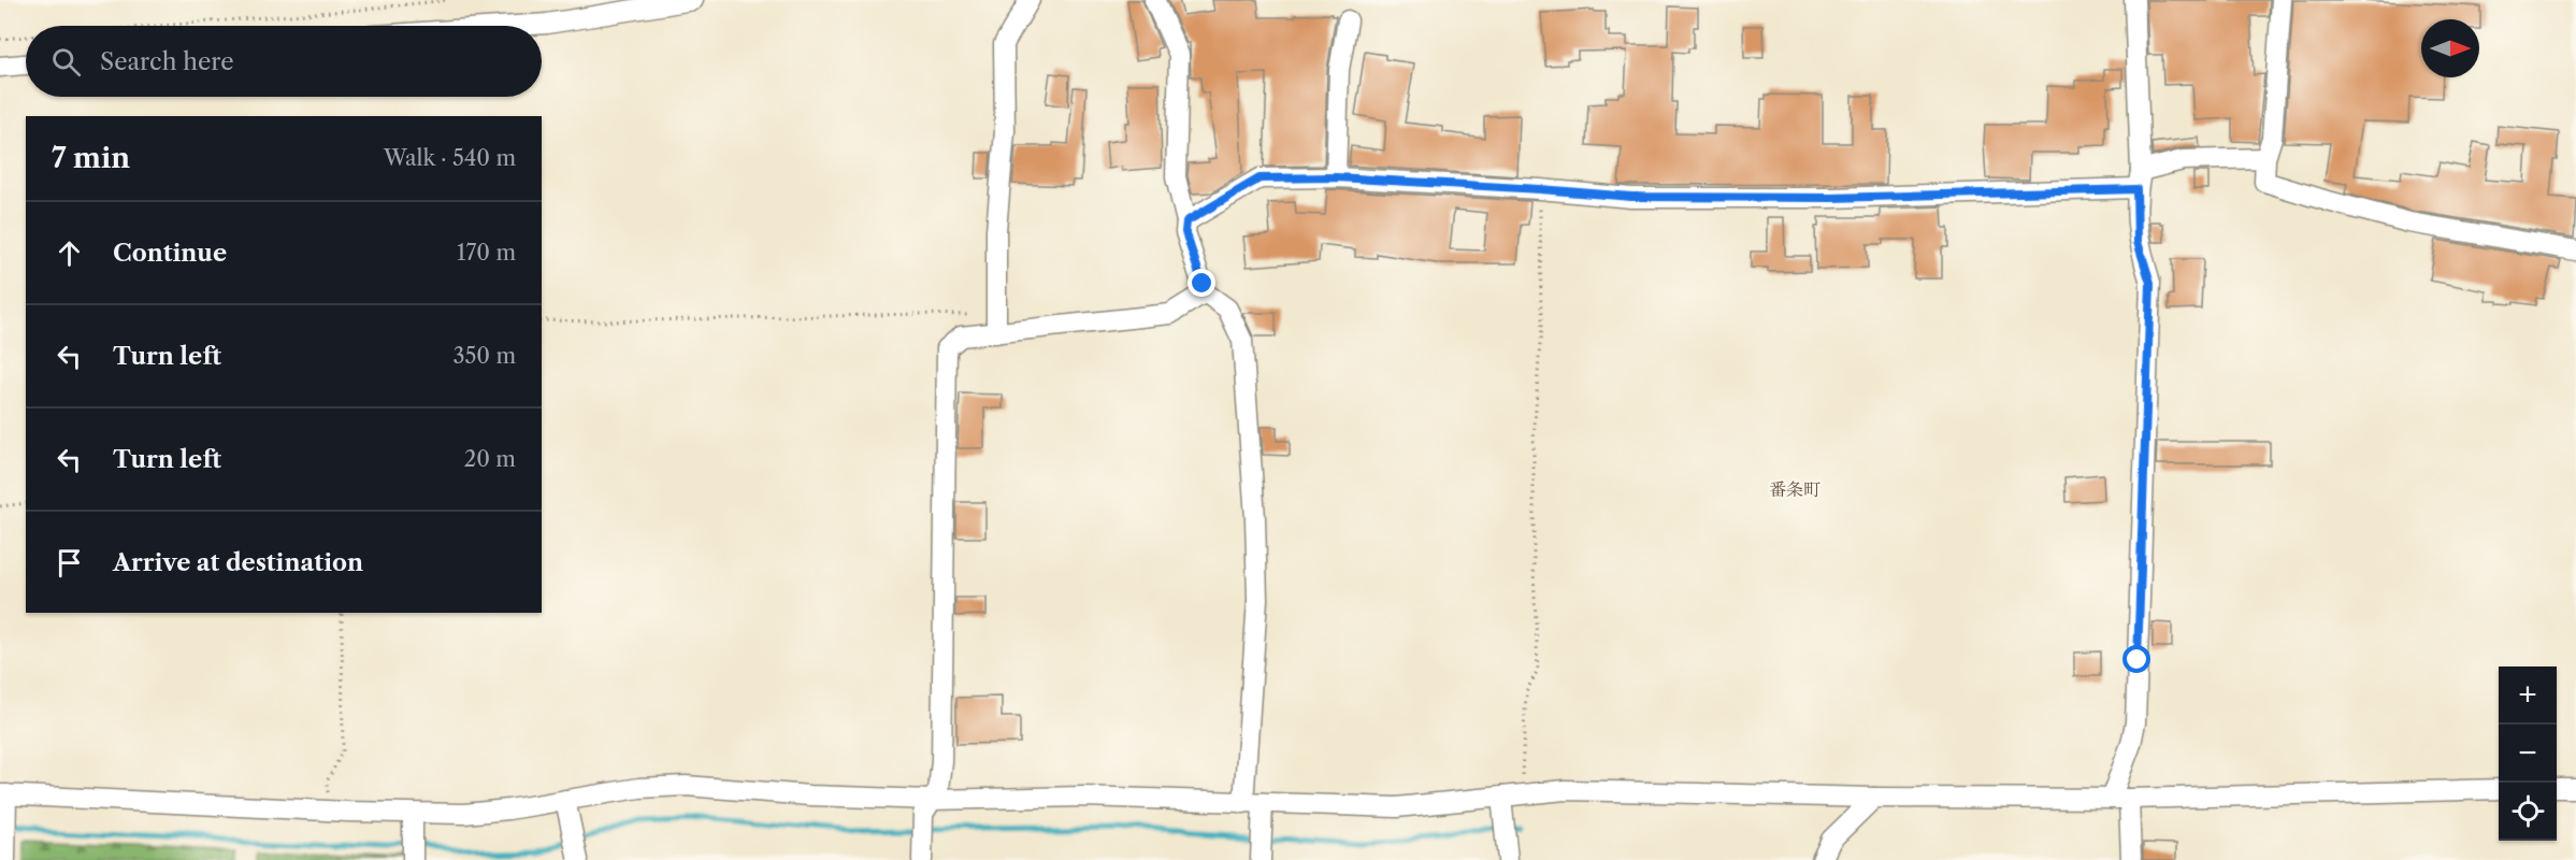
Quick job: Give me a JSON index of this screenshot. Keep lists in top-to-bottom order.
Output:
{
  "districts": ["番条町"],
  "north": "right",
  "page": {
    "search": "Search here",
    "heading": ["7 min", "Walk · 540 m"],
    "list": [
      ["Continue", "170 m"],
      ["Turn left", "350 m"],
      ["Turn left", "20 m"],
      "Arrive at destination"
    ],
    "map_buttons": ["+", "−"]
  }
}
